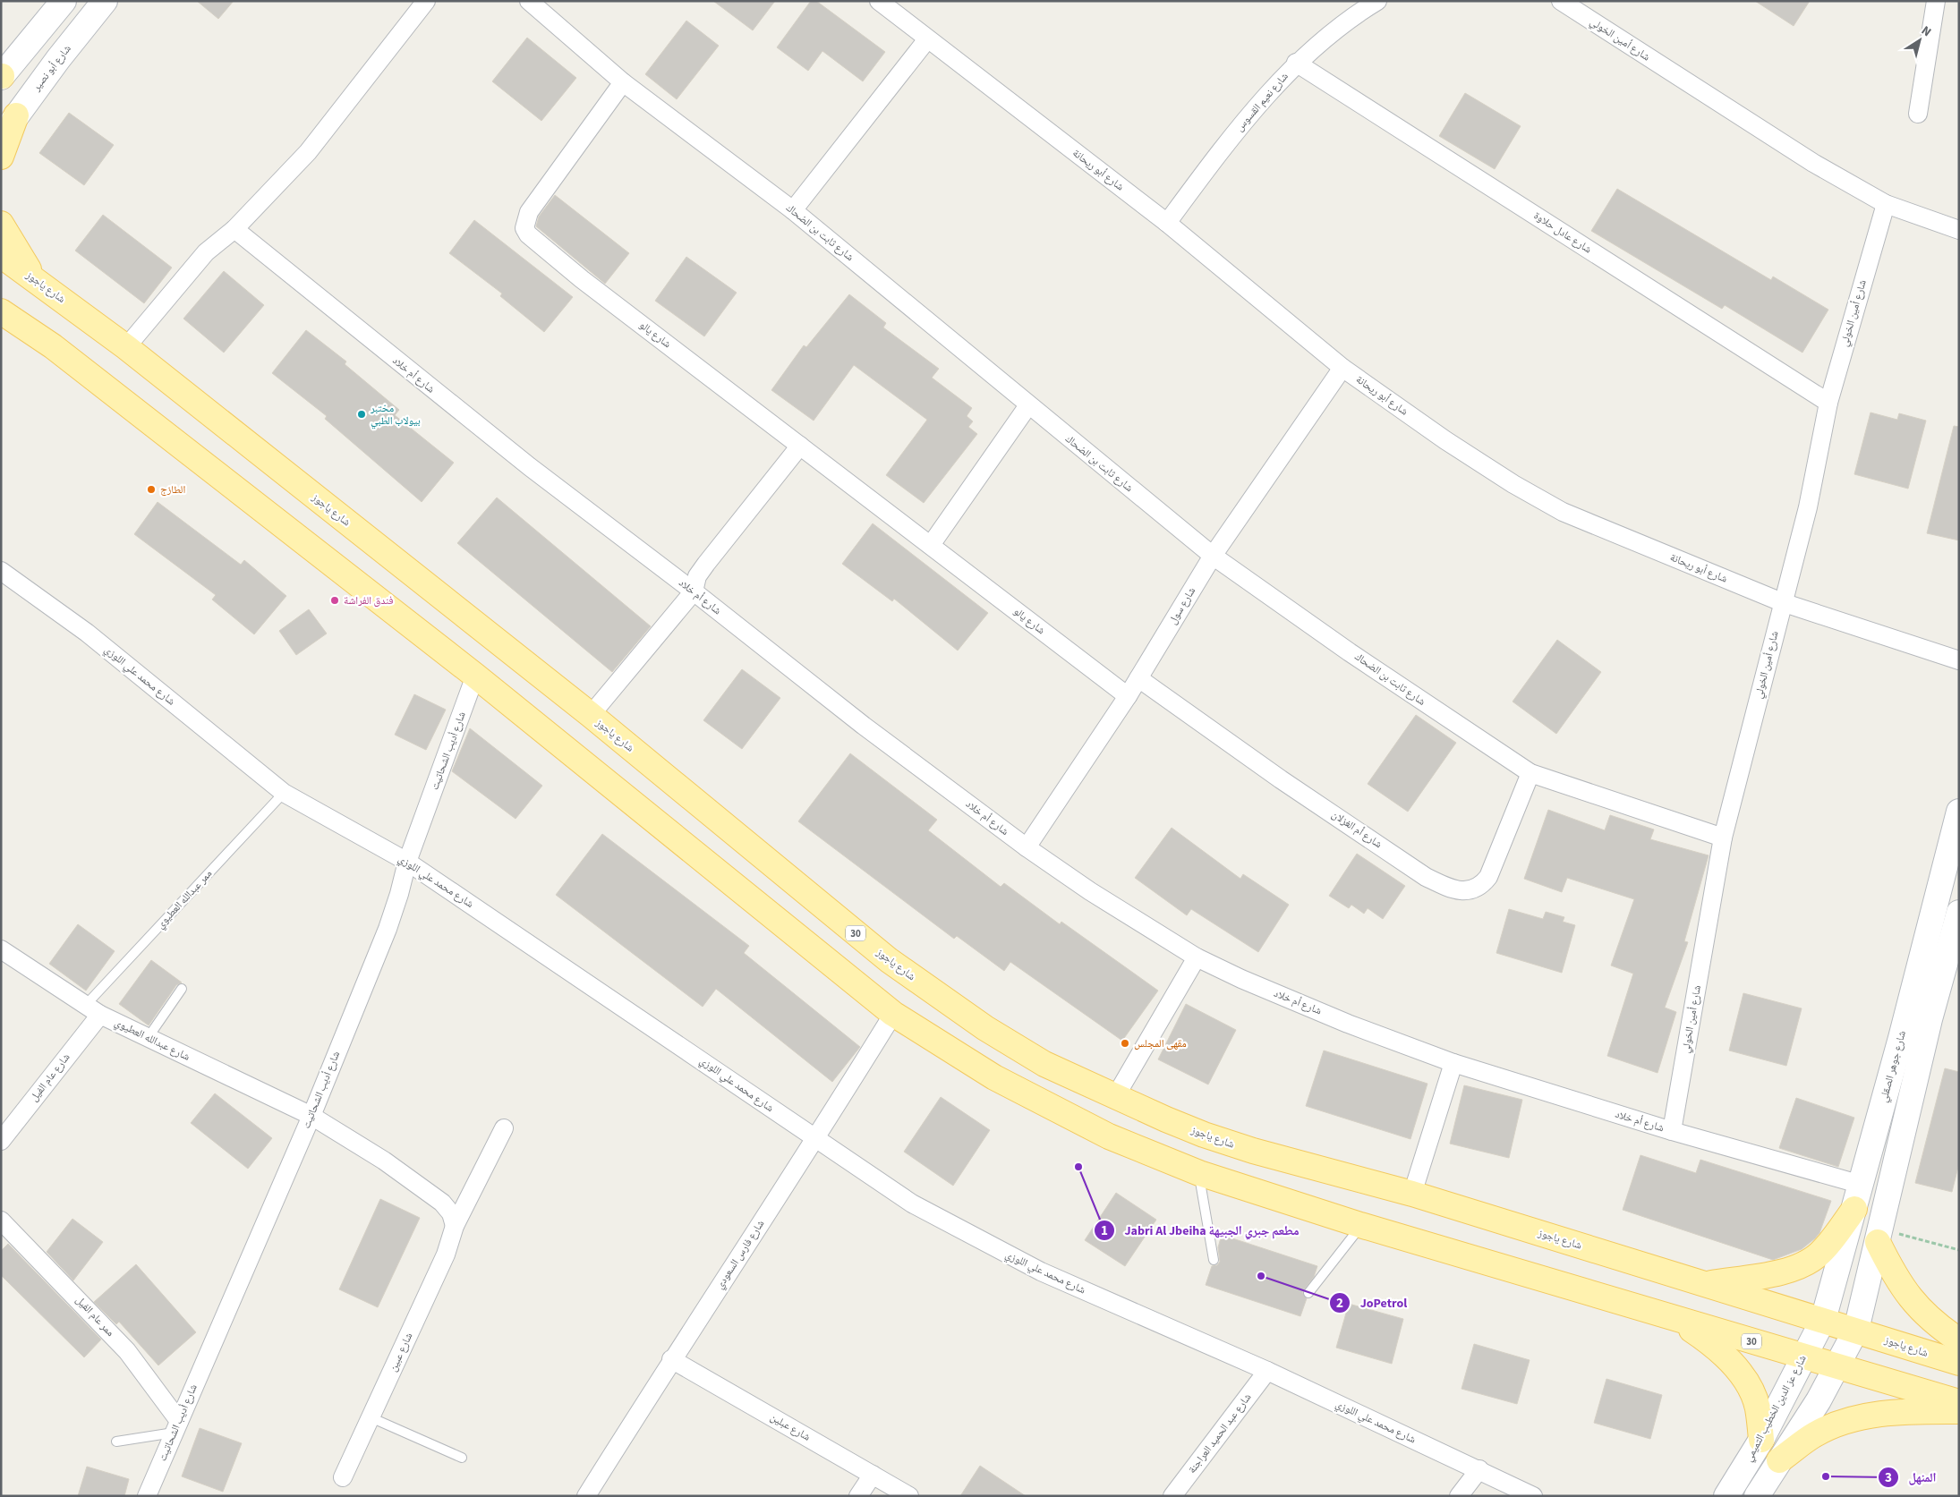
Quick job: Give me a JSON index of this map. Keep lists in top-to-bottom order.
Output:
{
  "streets": {
    "main road": ["شارع ياجوز", "30"],
    "street": [
      "شارع أمين الخولي",
      "شارع أبو نصير",
      "شارع نعيم القسوس",
      "شارع أبو ريحانة",
      "شارع ثابت بن الضحاك",
      "شارع عادل حلاوة",
      "شارع يالو",
      "شارع أم خلاد",
      "شارع سول",
      "شارع محمد علي اللوزي",
      "شارع أديب الشحاتيت",
      "شارع أم الغزلان",
      "شارع عبدالله العطيوي",
      "شارع جوهر الصقلي",
      "شارع عام الفيل",
      "شارع فارس السعودي",
      "ممر عام الفيل",
      "شارع عبين",
      "شارع عز الدين الخطيب التميمي",
      "شارع عبلين",
      "شارع عبد الحميد العراجنة"
    ],
    "lane": ["ممر عبدالله العطيوي"]
  },
  "crossings": [
    ["شارع أمين الخولي", "شارع أبو ريحانة"],
    ["شارع أمين الخولي", "شارع ثابت بن الضحاك"],
    ["شارع أمين الخولي", "شارع عادل حلاوة"],
    ["شارع أمين الخولي", "شارع أم خلاد"],
    ["شارع نعيم القسوس", "شارع أبو ريحانة"],
    ["شارع نعيم القسوس", "شارع عادل حلاوة"],
    ["شارع أبو ريحانة", "شارع سول"],
    ["شارع ثابت بن الضحاك", "شارع يالو"],
    ["شارع ثابت بن الضحاك", "شارع سول"],
    ["شارع ثابت بن الضحاك", "شارع أم الغزلان"],
    ["شارع ياجوز", "شارع جوهر الصقلي"],
    ["شارع ياجوز", "شارع عز الدين الخطيب التميمي"],
    ["شارع يالو", "شارع سول"],
    ["شارع أم خلاد", "شارع سول"],
    ["شارع أم خلاد", "شارع جوهر الصقلي"],
    ["شارع سول", "شارع أم الغزلان"],
    ["شارع محمد علي اللوزي", "شارع أديب الشحاتيت"],
    ["شارع محمد علي اللوزي", "ممر عبدالله العطيوي"],
    ["شارع محمد علي اللوزي", "شارع فارس السعودي"],
    ["شارع محمد علي اللوزي", "شارع عبد الحميد العراجنة"],
    ["شارع أديب الشحاتيت", "30"],
    ["شارع أديب الشحاتيت", "شارع عبدالله العطيوي"],
    ["شارع أديب الشحاتيت", "ممر عام الفيل"],
    ["ممر عبدالله العطيوي", "شارع عبدالله العطيوي"],
    ["ممر عبدالله العطيوي", "شارع عام الفيل"],
    ["30", "شارع فارس السعودي"],
    ["30", "شارع عز الدين الخطيب التميمي"],
    ["شارع عبدالله العطيوي", "شارع عام الفيل"],
    ["شارع جوهر الصقلي", "شارع عز الدين الخطيب التميمي"],
    ["شارع فارس السعودي", "شارع عبلين"]
  ],
  "places": [
    "مختبر بيولاب الطبي",
    "الطازج",
    "فندق الفراشة",
    "مقهى المجلس",
    "Jabri Al Jbeiha مطعم جبري الجبيهة",
    "JoPetrol",
    "المنهل"
  ],
  "north": "top right"
}
